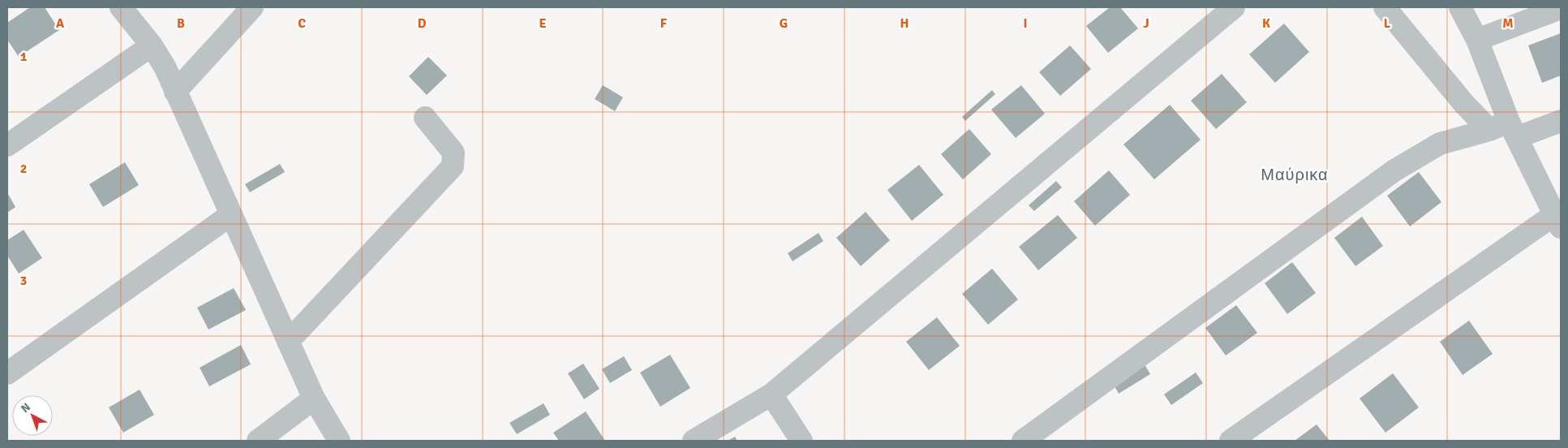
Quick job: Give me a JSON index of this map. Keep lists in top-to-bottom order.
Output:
{
  "districts": ["Μαύρικα"],
  "north": "top left",
  "grid": {
    "columns": [
      "A",
      "B",
      "C",
      "D",
      "E",
      "F",
      "G",
      "H",
      "I",
      "J",
      "K",
      "L",
      "M"
    ],
    "rows": ["1", "2", "3"]
  }
}
